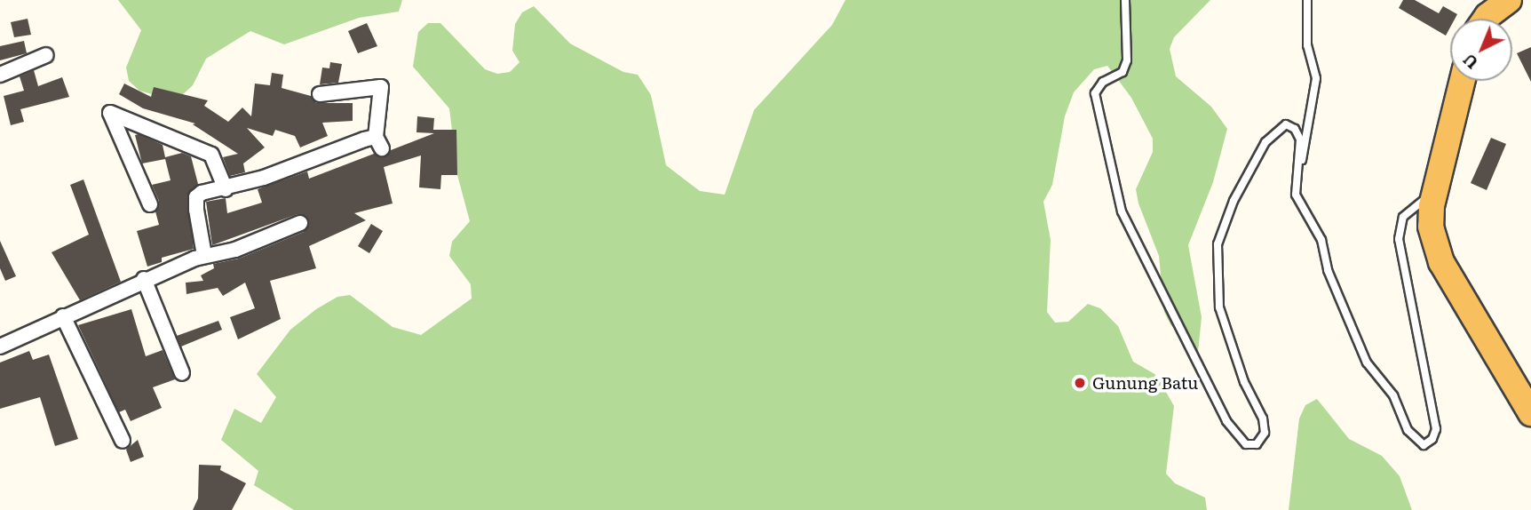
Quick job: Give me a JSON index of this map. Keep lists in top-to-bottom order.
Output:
{
  "places": ["Gunung Batu"],
  "north": "bottom left"
}
